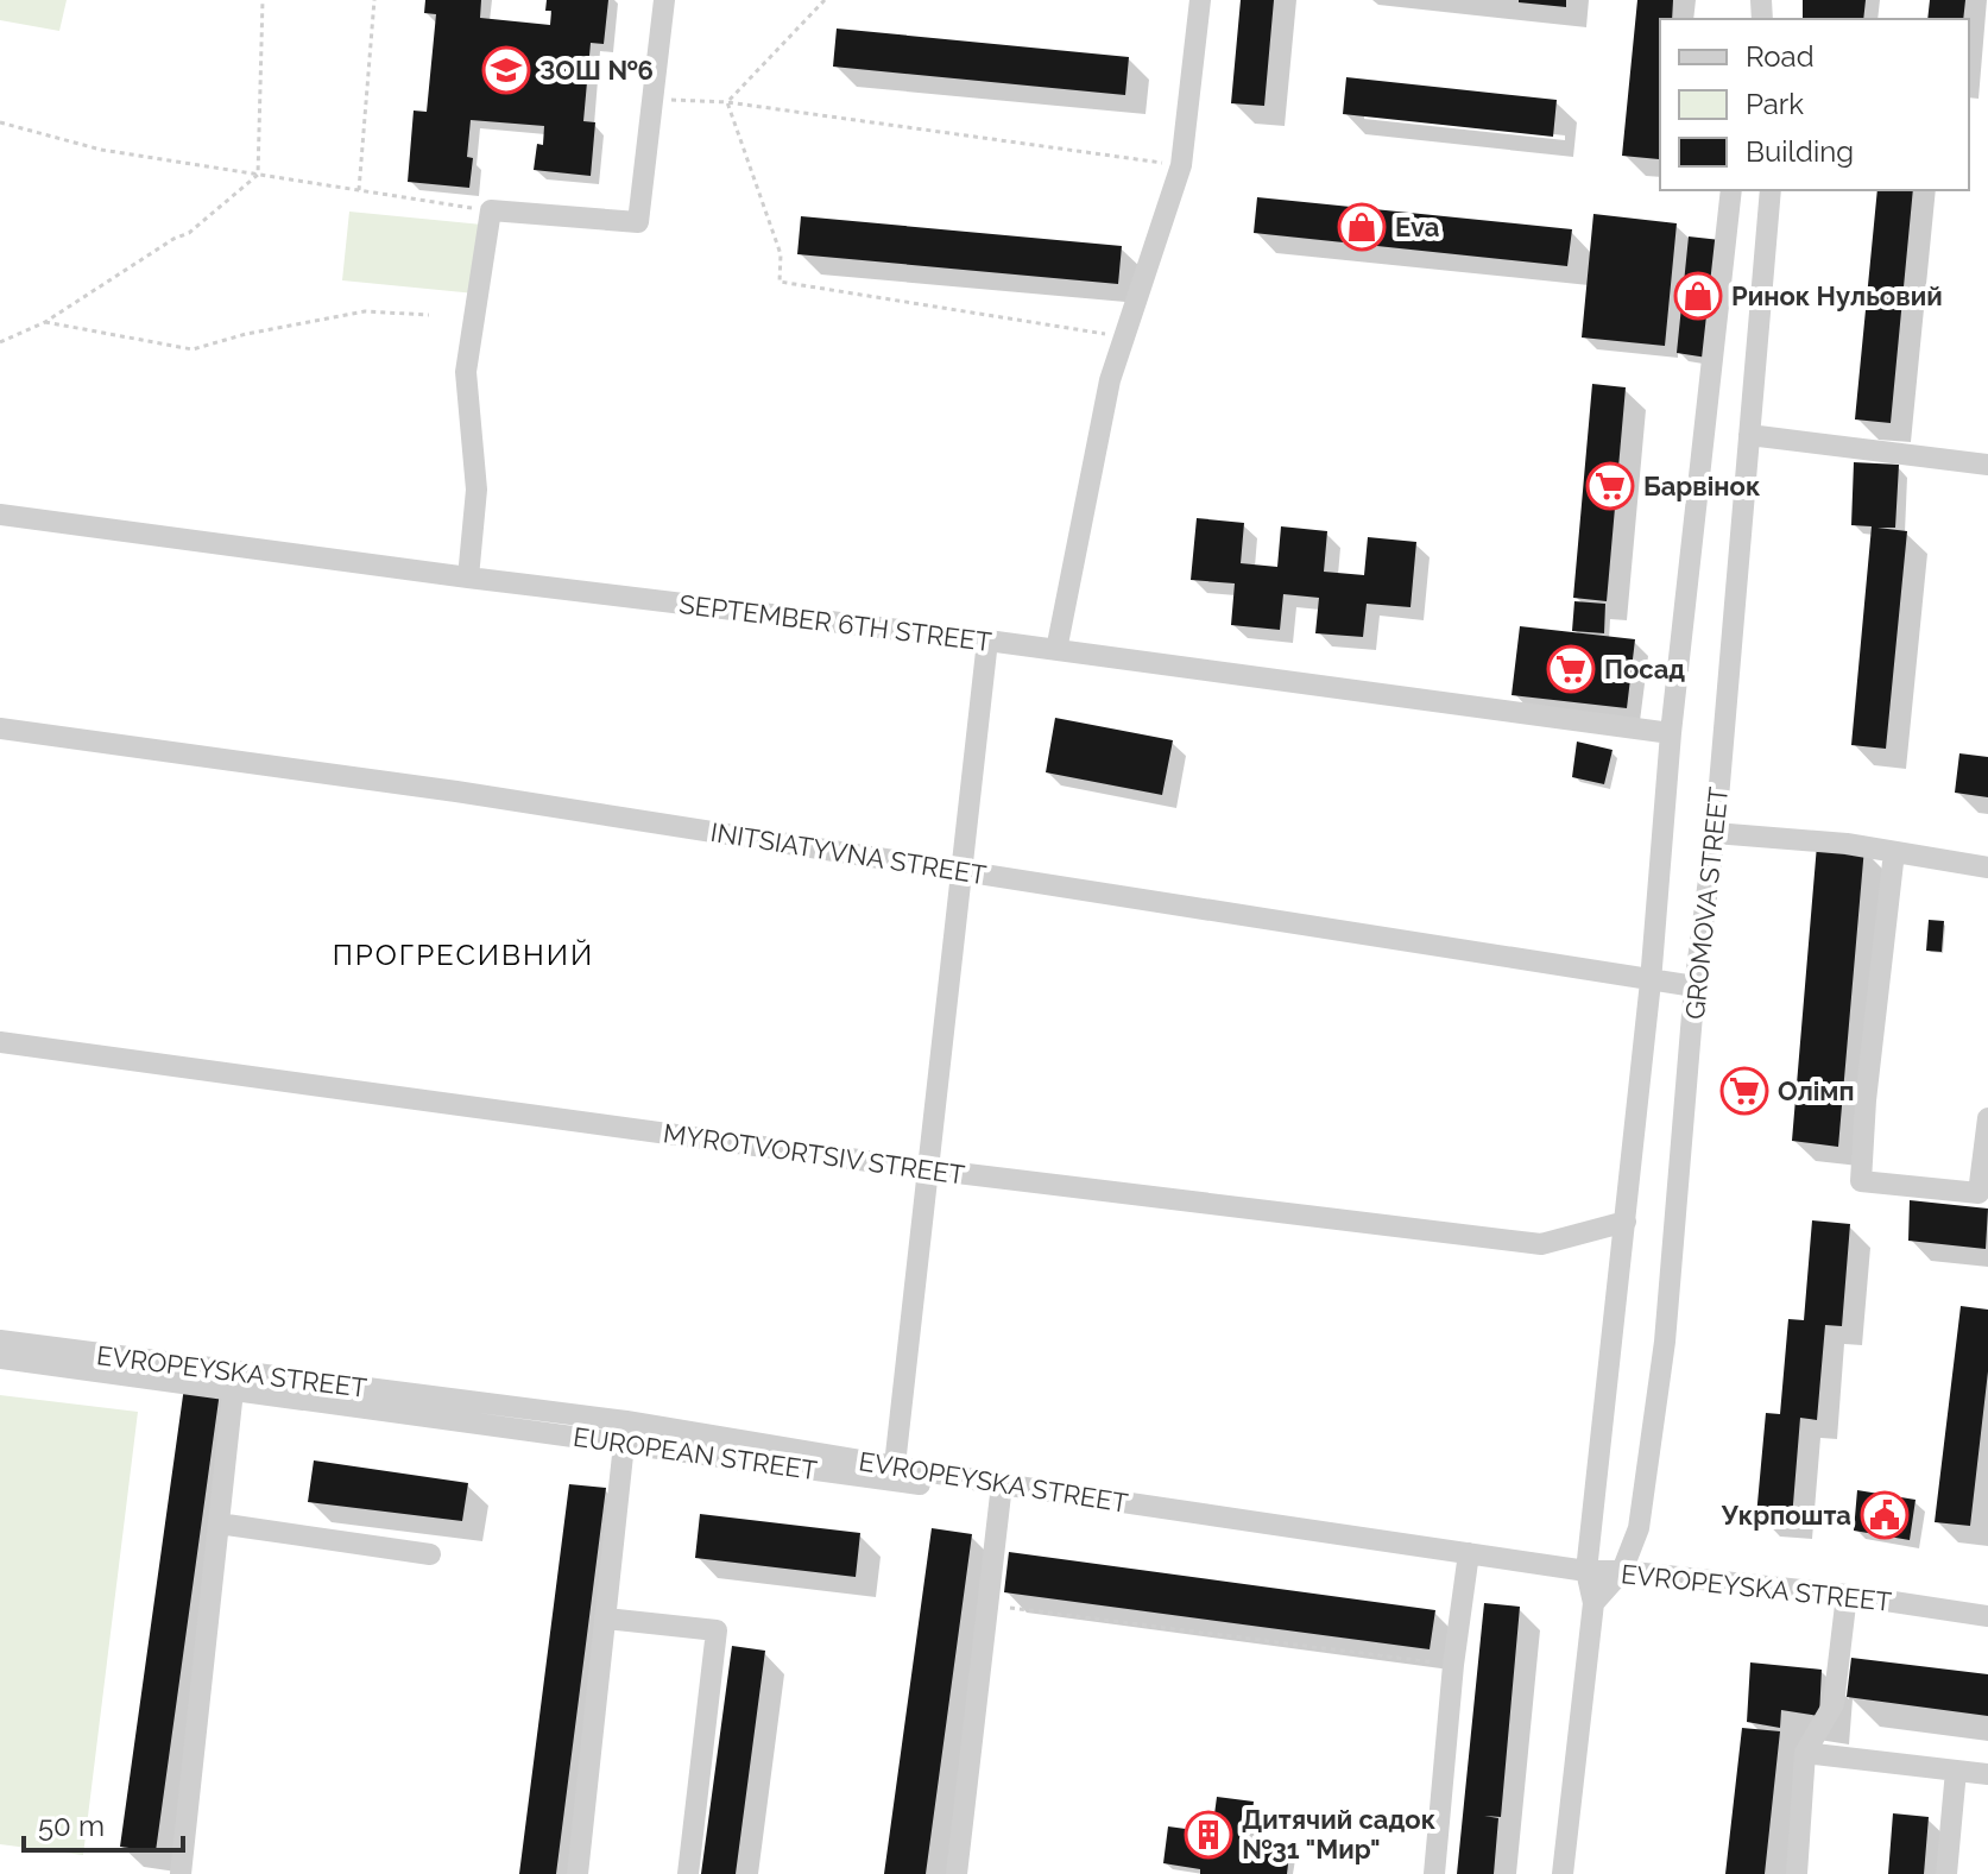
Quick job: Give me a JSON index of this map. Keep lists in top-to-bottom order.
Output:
{
  "streets": {
    "street": [
      "SEPTEMBER 6TH STREET",
      "INITSIATYVNA STREET",
      "GROMOVA STREET",
      "MYROTVORTSIV STREET",
      "EVROPEYSKA STREET",
      "EUROPEAN STREET"
    ]
  },
  "crossings": [
    ["SEPTEMBER 6TH STREET", "GROMOVA STREET"],
    ["INITSIATYVNA STREET", "GROMOVA STREET"],
    ["GROMOVA STREET", "MYROTVORTSIV STREET"],
    ["GROMOVA STREET", "EVROPEYSKA STREET"]
  ],
  "districts": ["ПРОГРЕСИВНИЙ"],
  "places": {
    "school or university": ["ЗОШ №6"],
    "shop": ["Eva", "Ринок Нульовий"],
    "supermarket": ["Барвінок", "Посад", "Олімп"],
    "public building": ["Укрпошта"],
    "building": ["Дитячий садок №31 \"Мир\""]
  },
  "legend": ["Road", "Park", "Building"],
  "scale_bar": "50 m"
}
